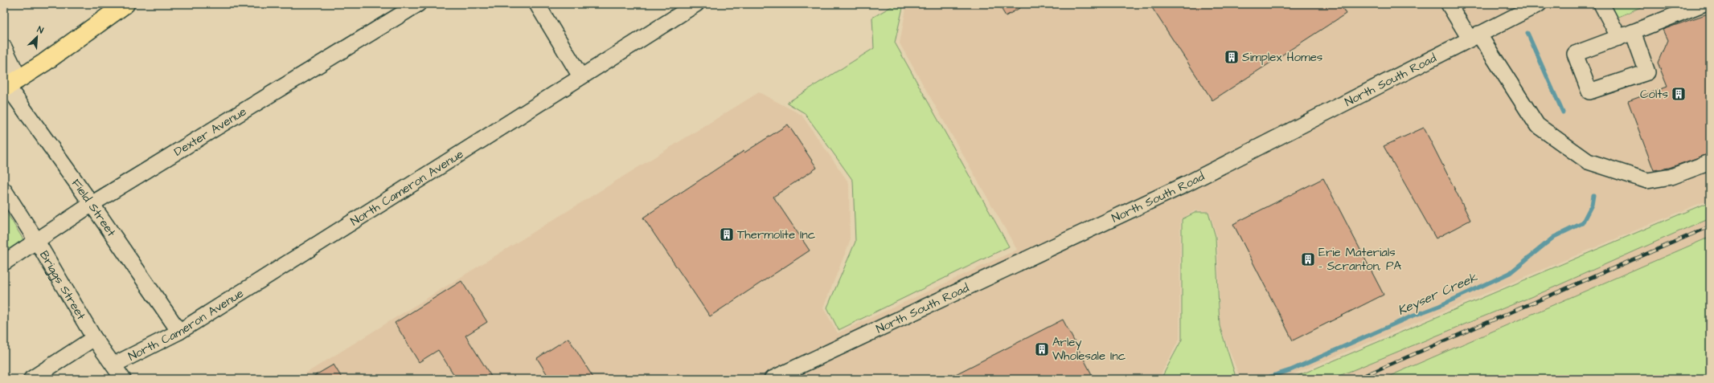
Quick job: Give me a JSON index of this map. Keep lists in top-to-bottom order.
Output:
{
  "streets": {
    "street": [
      "North South Road",
      "Dexter Avenue",
      "North Cameron Avenue",
      "Field Street",
      "Briggs Street"
    ]
  },
  "crossings": [
    ["Dexter Avenue", "Field Street"],
    ["Dexter Avenue", "Briggs Street"],
    ["North Cameron Avenue", "Field Street"],
    ["North Cameron Avenue", "Briggs Street"]
  ],
  "water": ["Keyser Creek"],
  "places": {
    "building": [
      "Simplex Homes",
      "Colts",
      "Thermolite Inc",
      "Erie Materials - Scranton, PA",
      "Arley Wholesale Inc"
    ]
  },
  "north": "top right"
}
